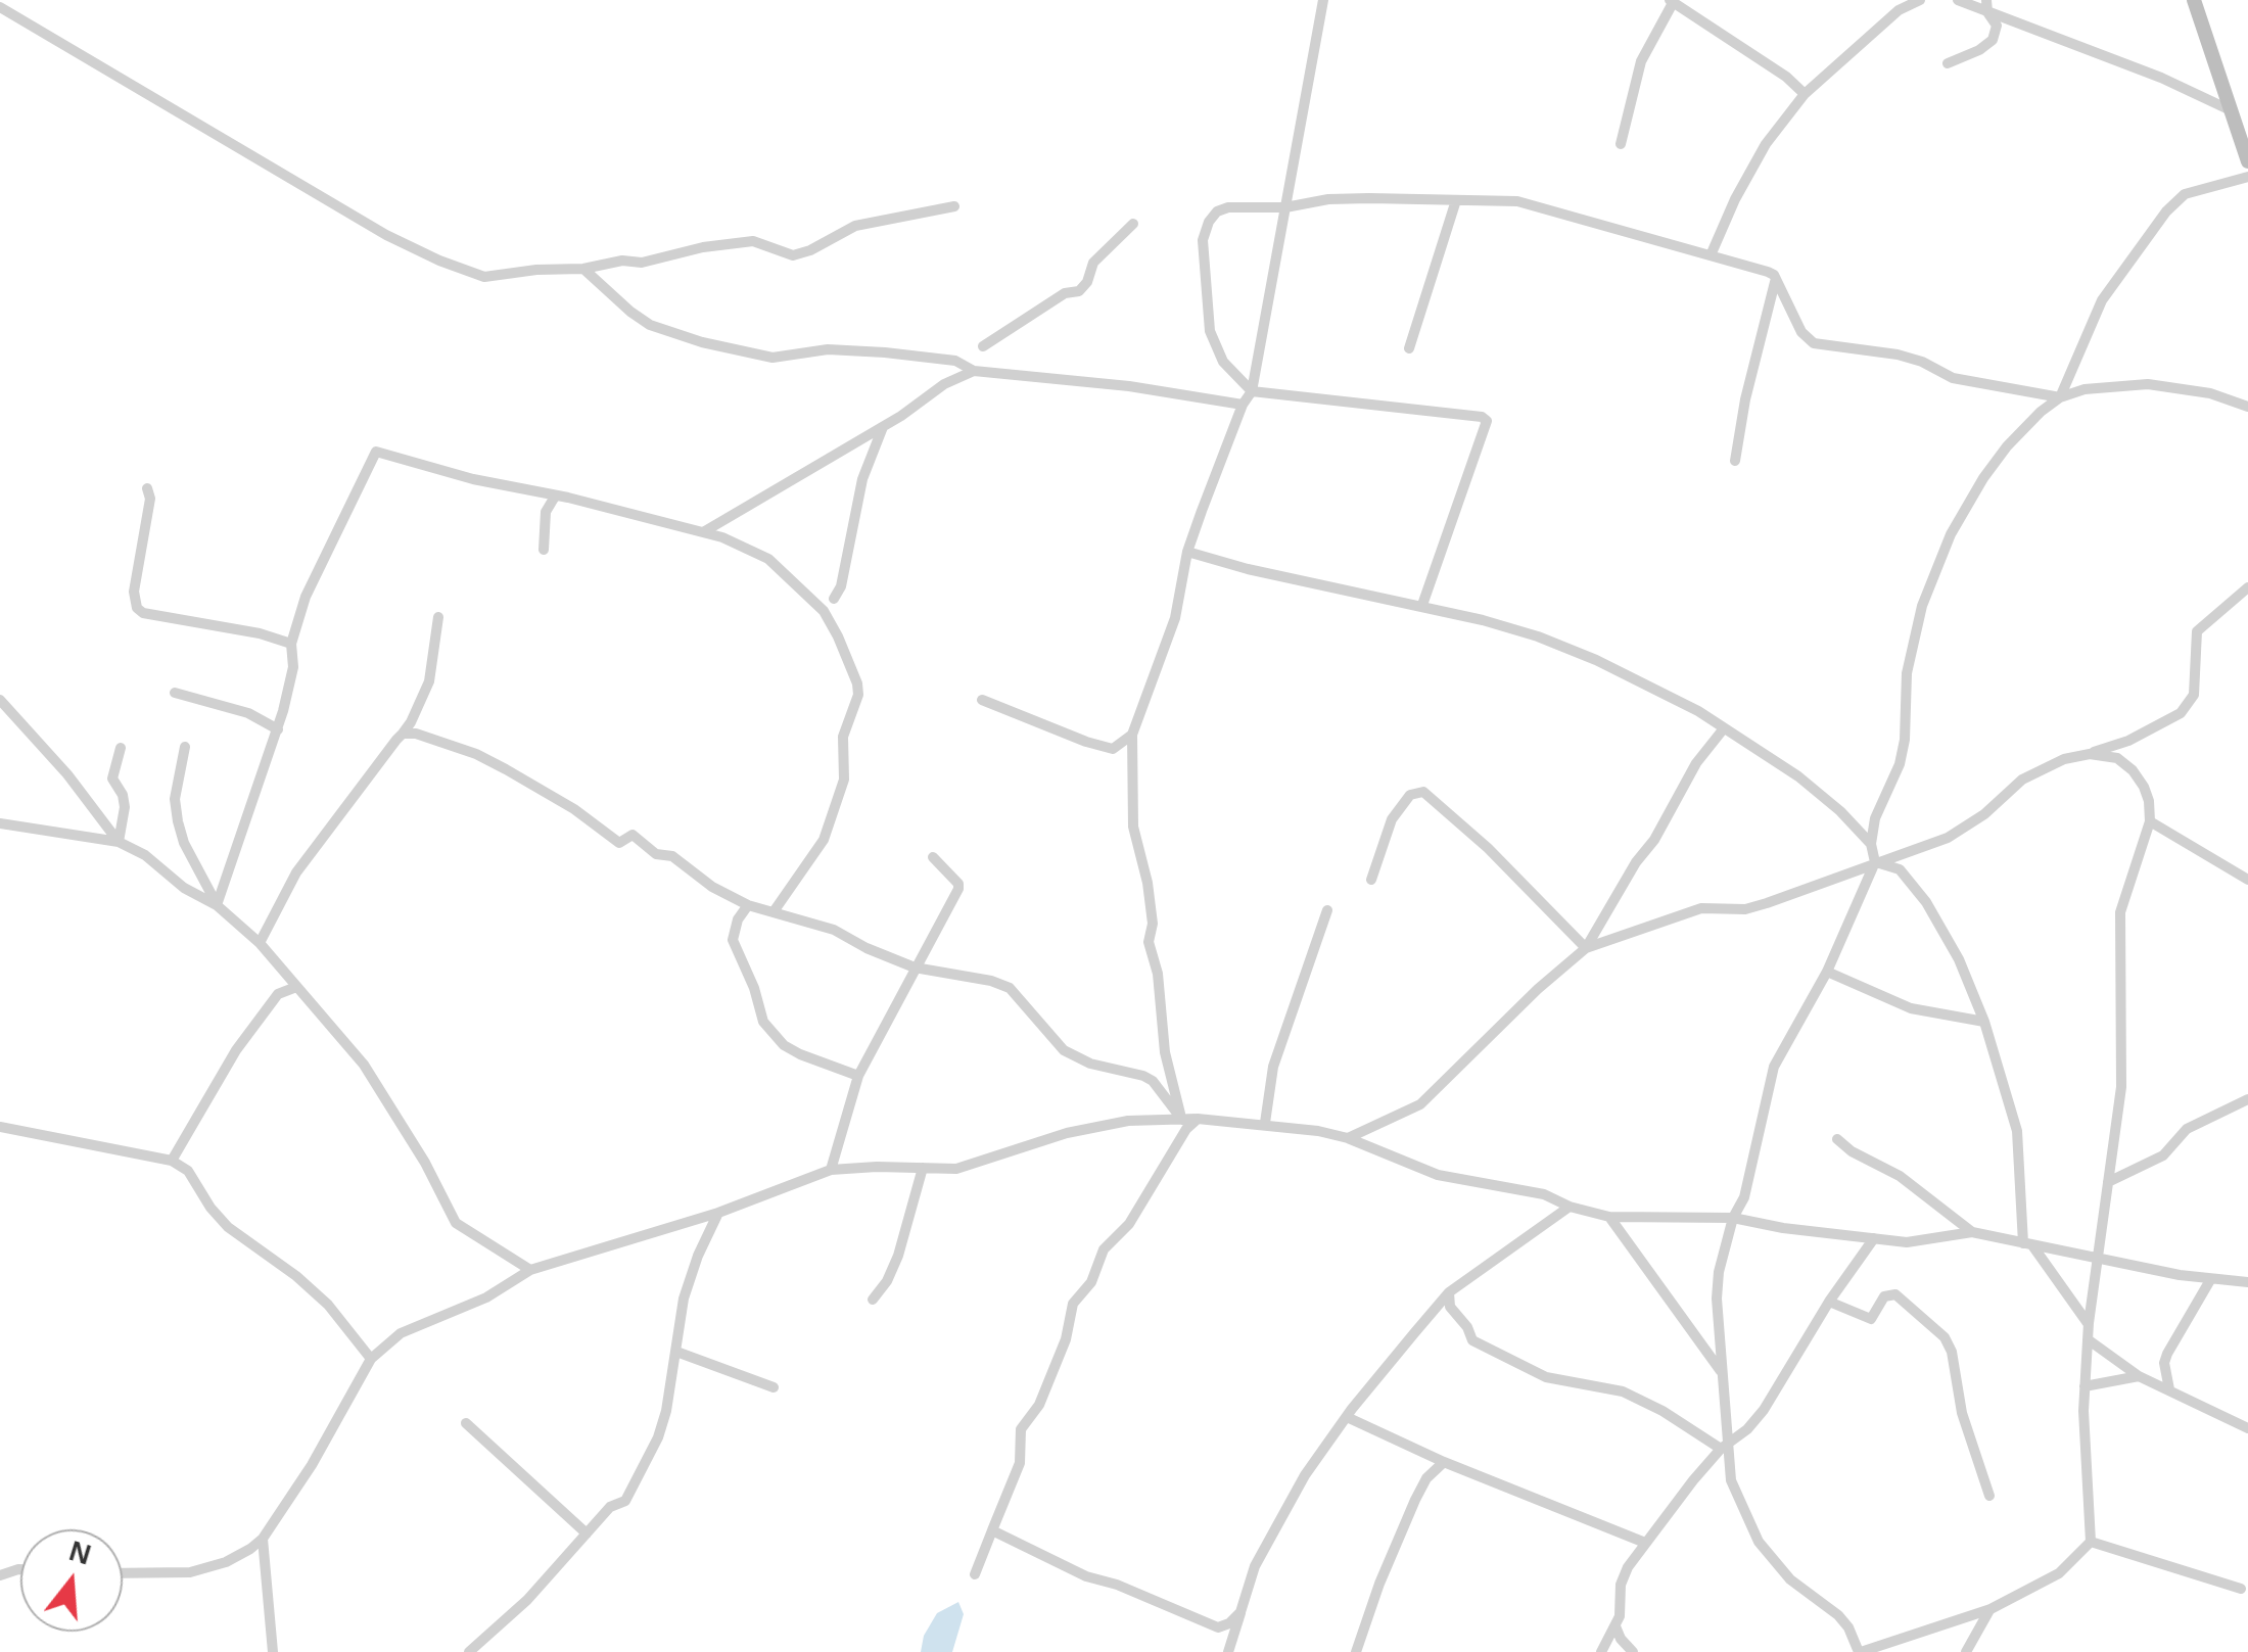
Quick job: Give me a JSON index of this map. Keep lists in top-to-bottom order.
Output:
{
  "north": "top"
}
